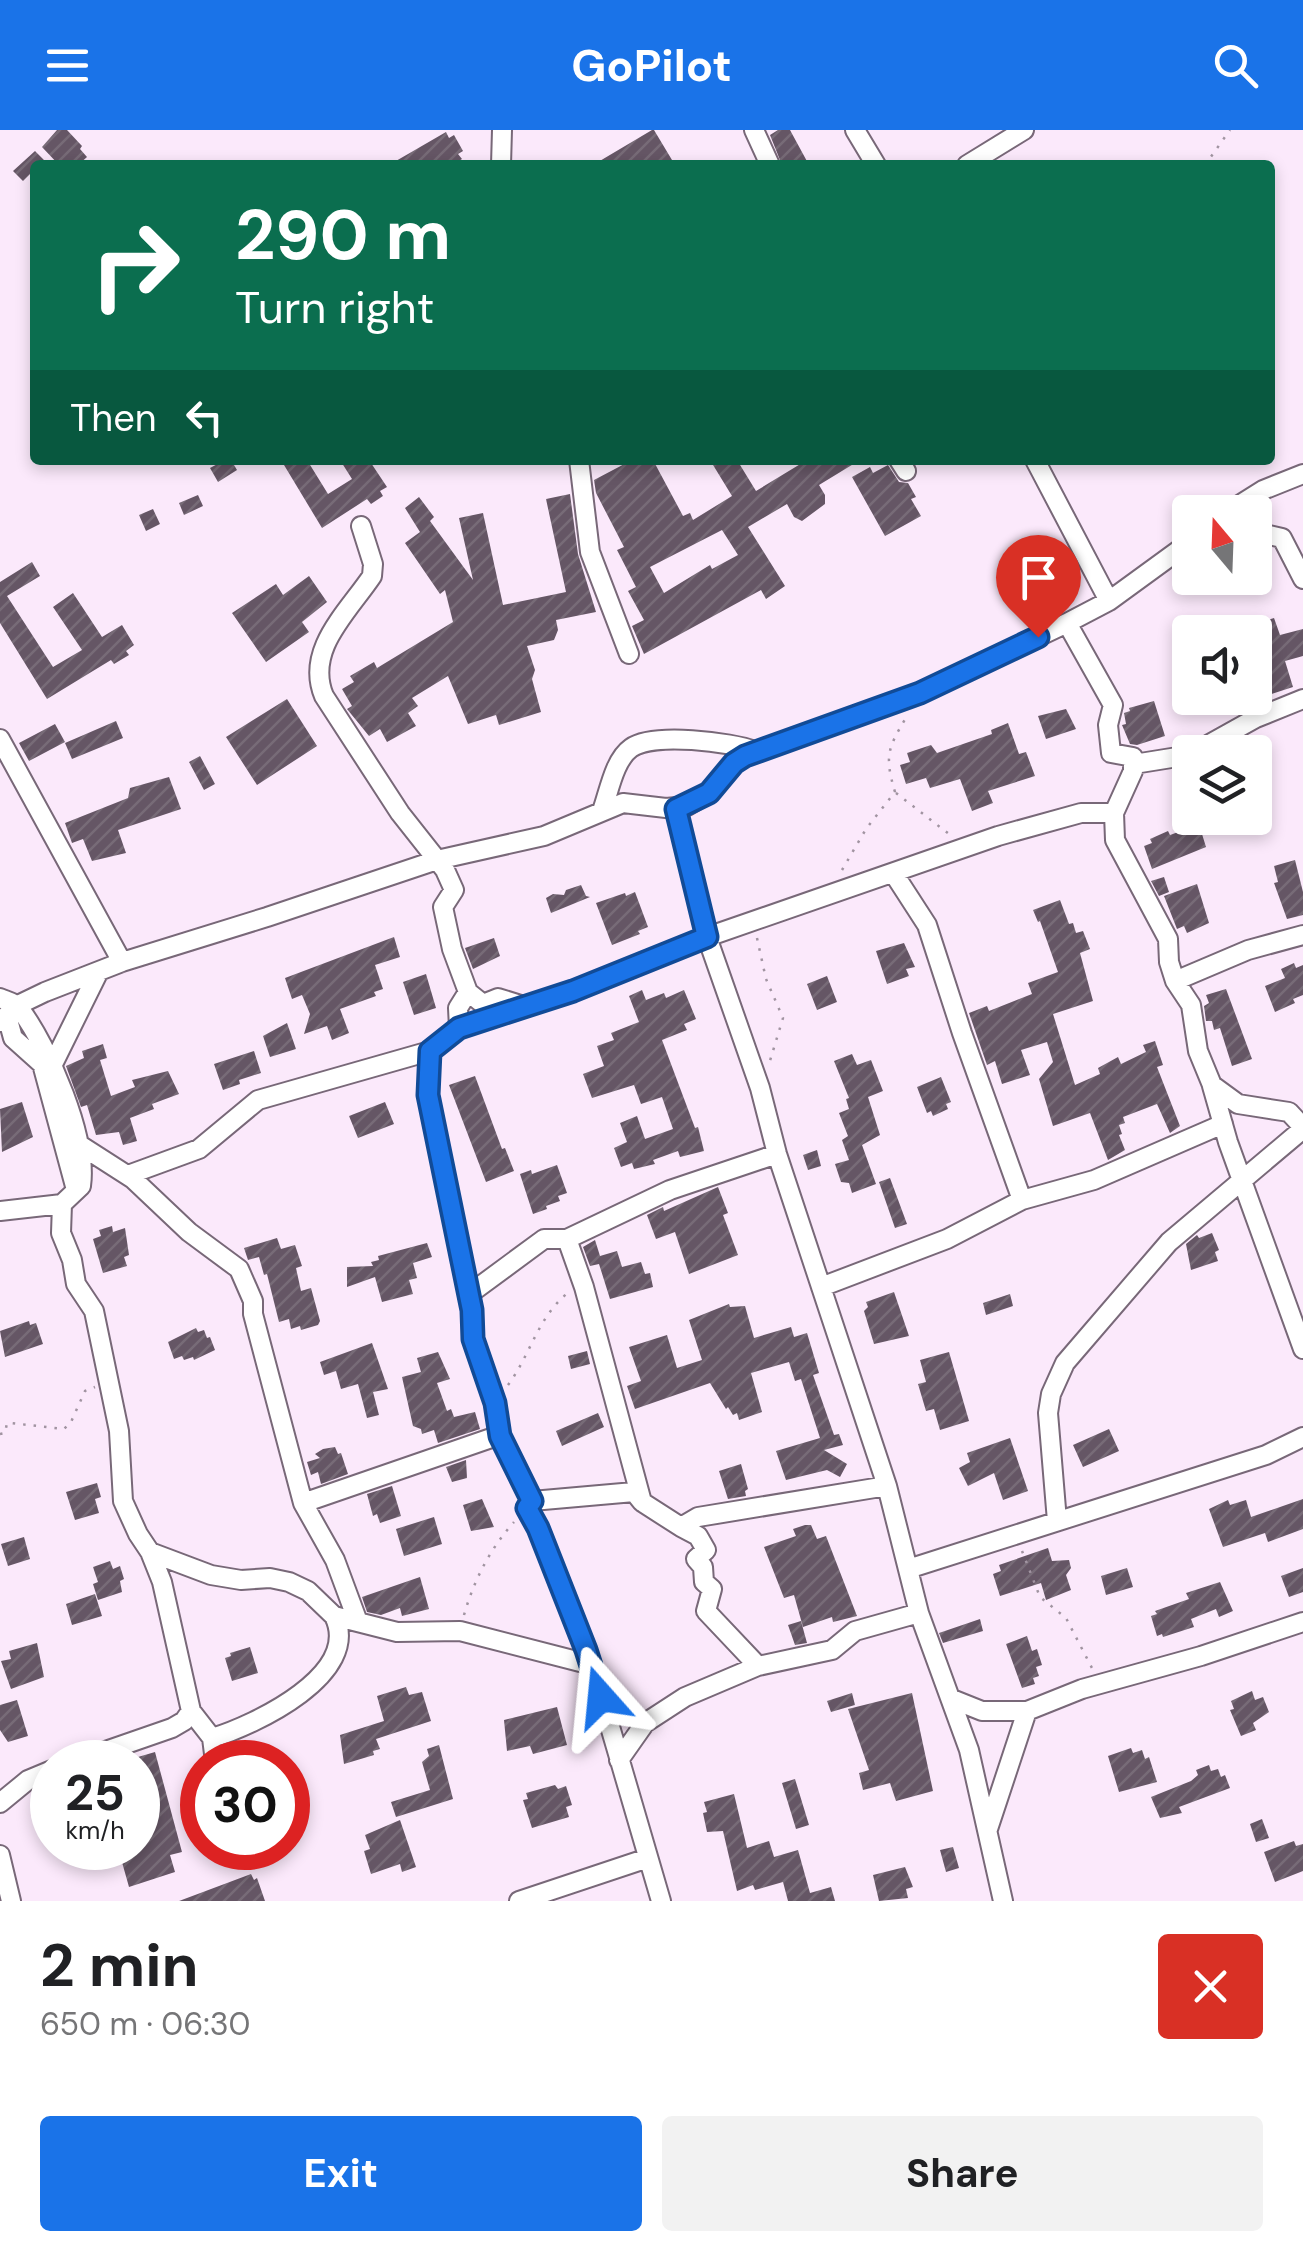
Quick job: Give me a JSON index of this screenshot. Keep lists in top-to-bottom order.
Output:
{
  "north": "top",
  "page": {
    "header": "GoPilot",
    "turn": ["290 m", "Turn right"],
    "then": "Then",
    "speed": "25 km/h",
    "limit": "30",
    "heading": ["2 min", "650 m · 06:30"],
    "buttons": ["Exit", "Share"]
  }
}
